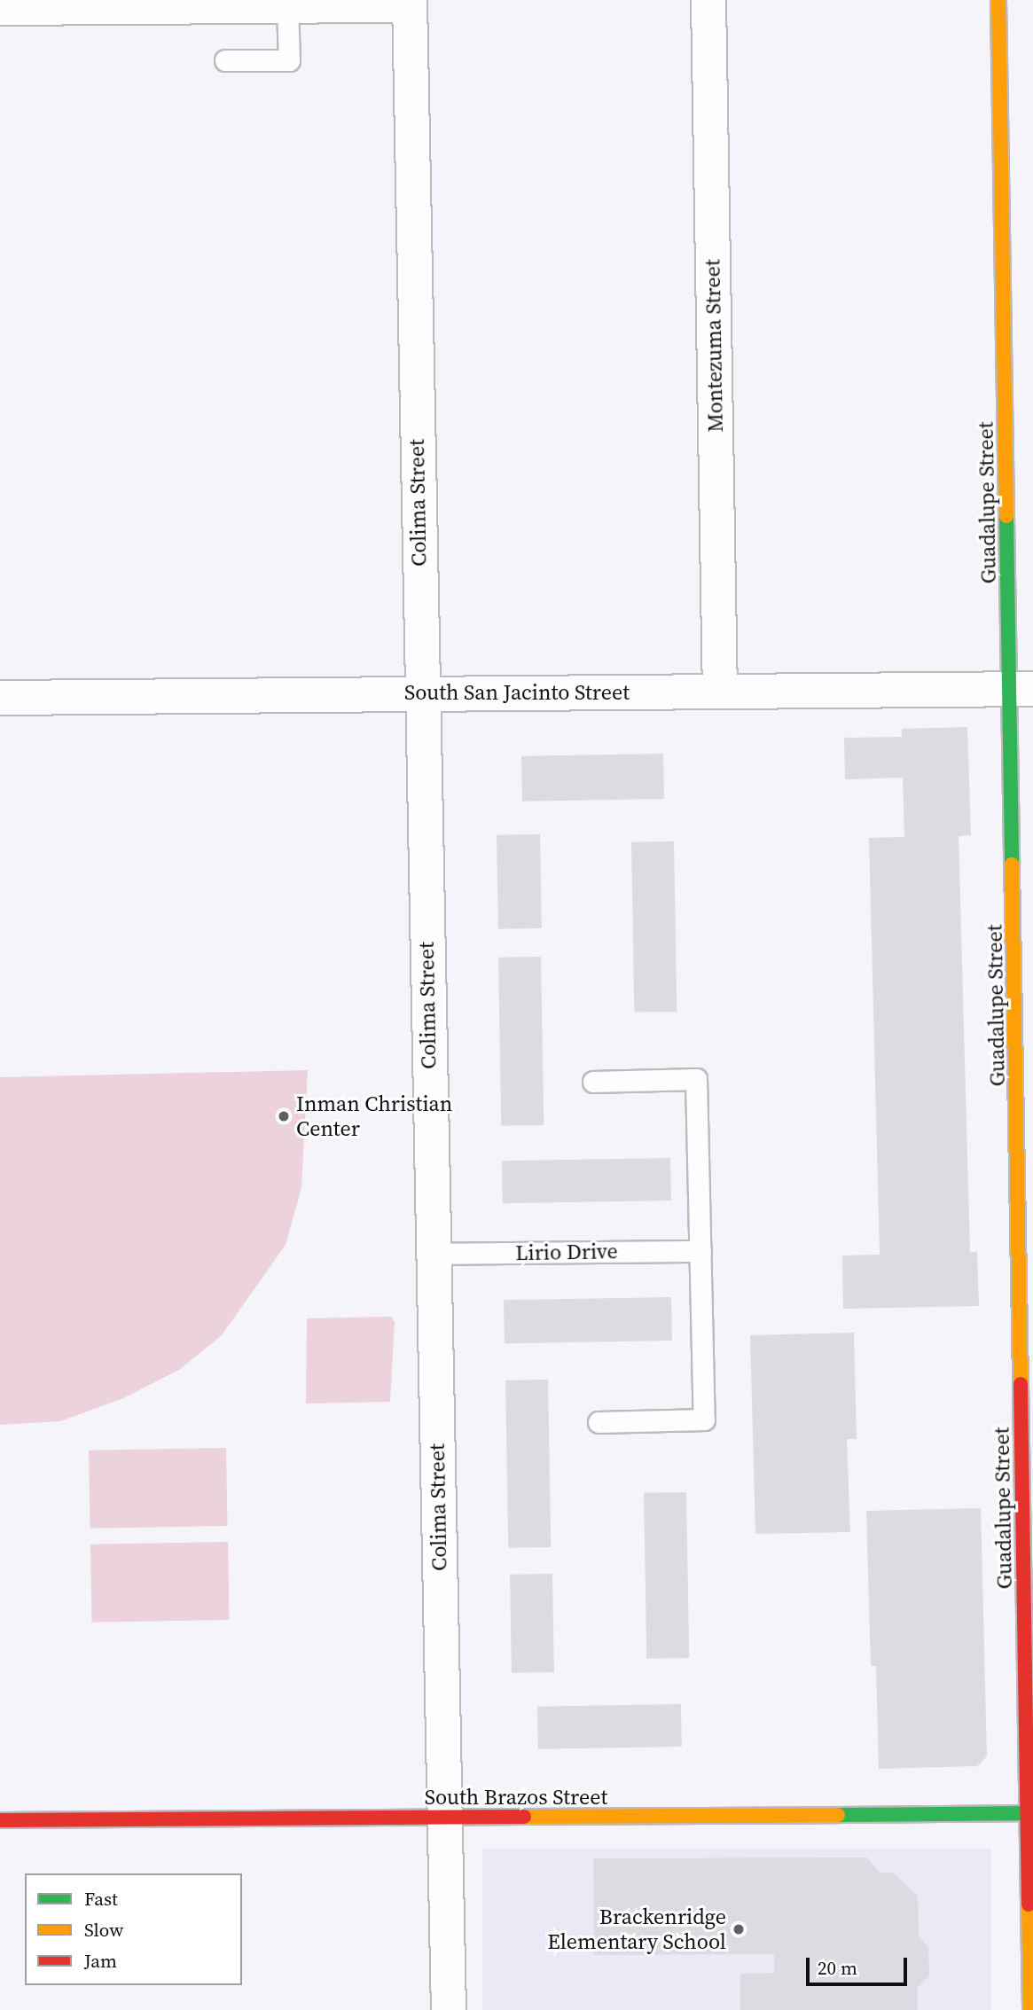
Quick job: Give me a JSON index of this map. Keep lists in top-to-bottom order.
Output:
{
  "streets": {
    "main road": ["Guadalupe Street", "South Brazos Street"],
    "street": ["Montezuma Street", "Colima Street", "South San Jacinto Street"],
    "lane": ["Lirio Drive"]
  },
  "crossings": [
    ["Montezuma Street", "South San Jacinto Street"],
    ["Colima Street", "South San Jacinto Street"],
    ["Colima Street", "Lirio Drive"],
    ["Colima Street", "South Brazos Street"],
    ["Guadalupe Street", "South San Jacinto Street"],
    ["Guadalupe Street", "South Brazos Street"]
  ],
  "places": ["Inman Christian Center", "Brackenridge Elementary School"],
  "legend": ["Fast", "Slow", "Jam"],
  "scale_bar": "20 m"
}
